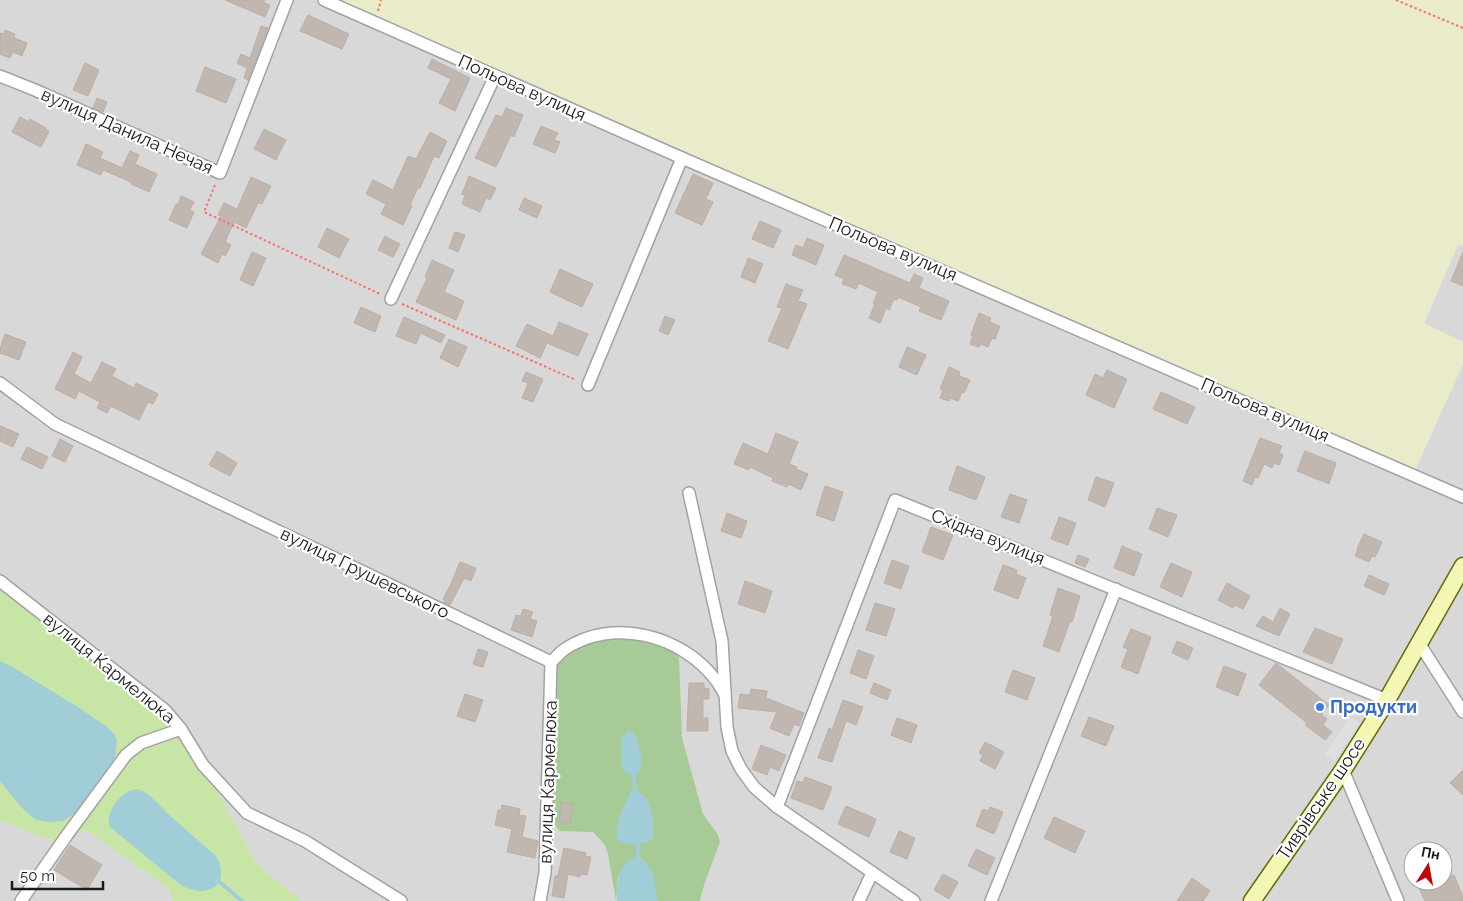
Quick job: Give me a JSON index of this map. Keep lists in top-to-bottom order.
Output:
{
  "streets": {
    "main road": ["Тиврівське шосе"],
    "street": [
      "Польова вулиця",
      "вулиця Данила Нечая",
      "Східна вулиця",
      "вулиця Грушевського",
      "вулиця Кармелюка"
    ]
  },
  "crossings": [
    ["Східна вулиця", "Тиврівське шосе"],
    ["вулиця Грушевського", "вулиця Кармелюка"]
  ],
  "places": ["Продукти"],
  "scale_bar": "50 m",
  "north": "top"
}
